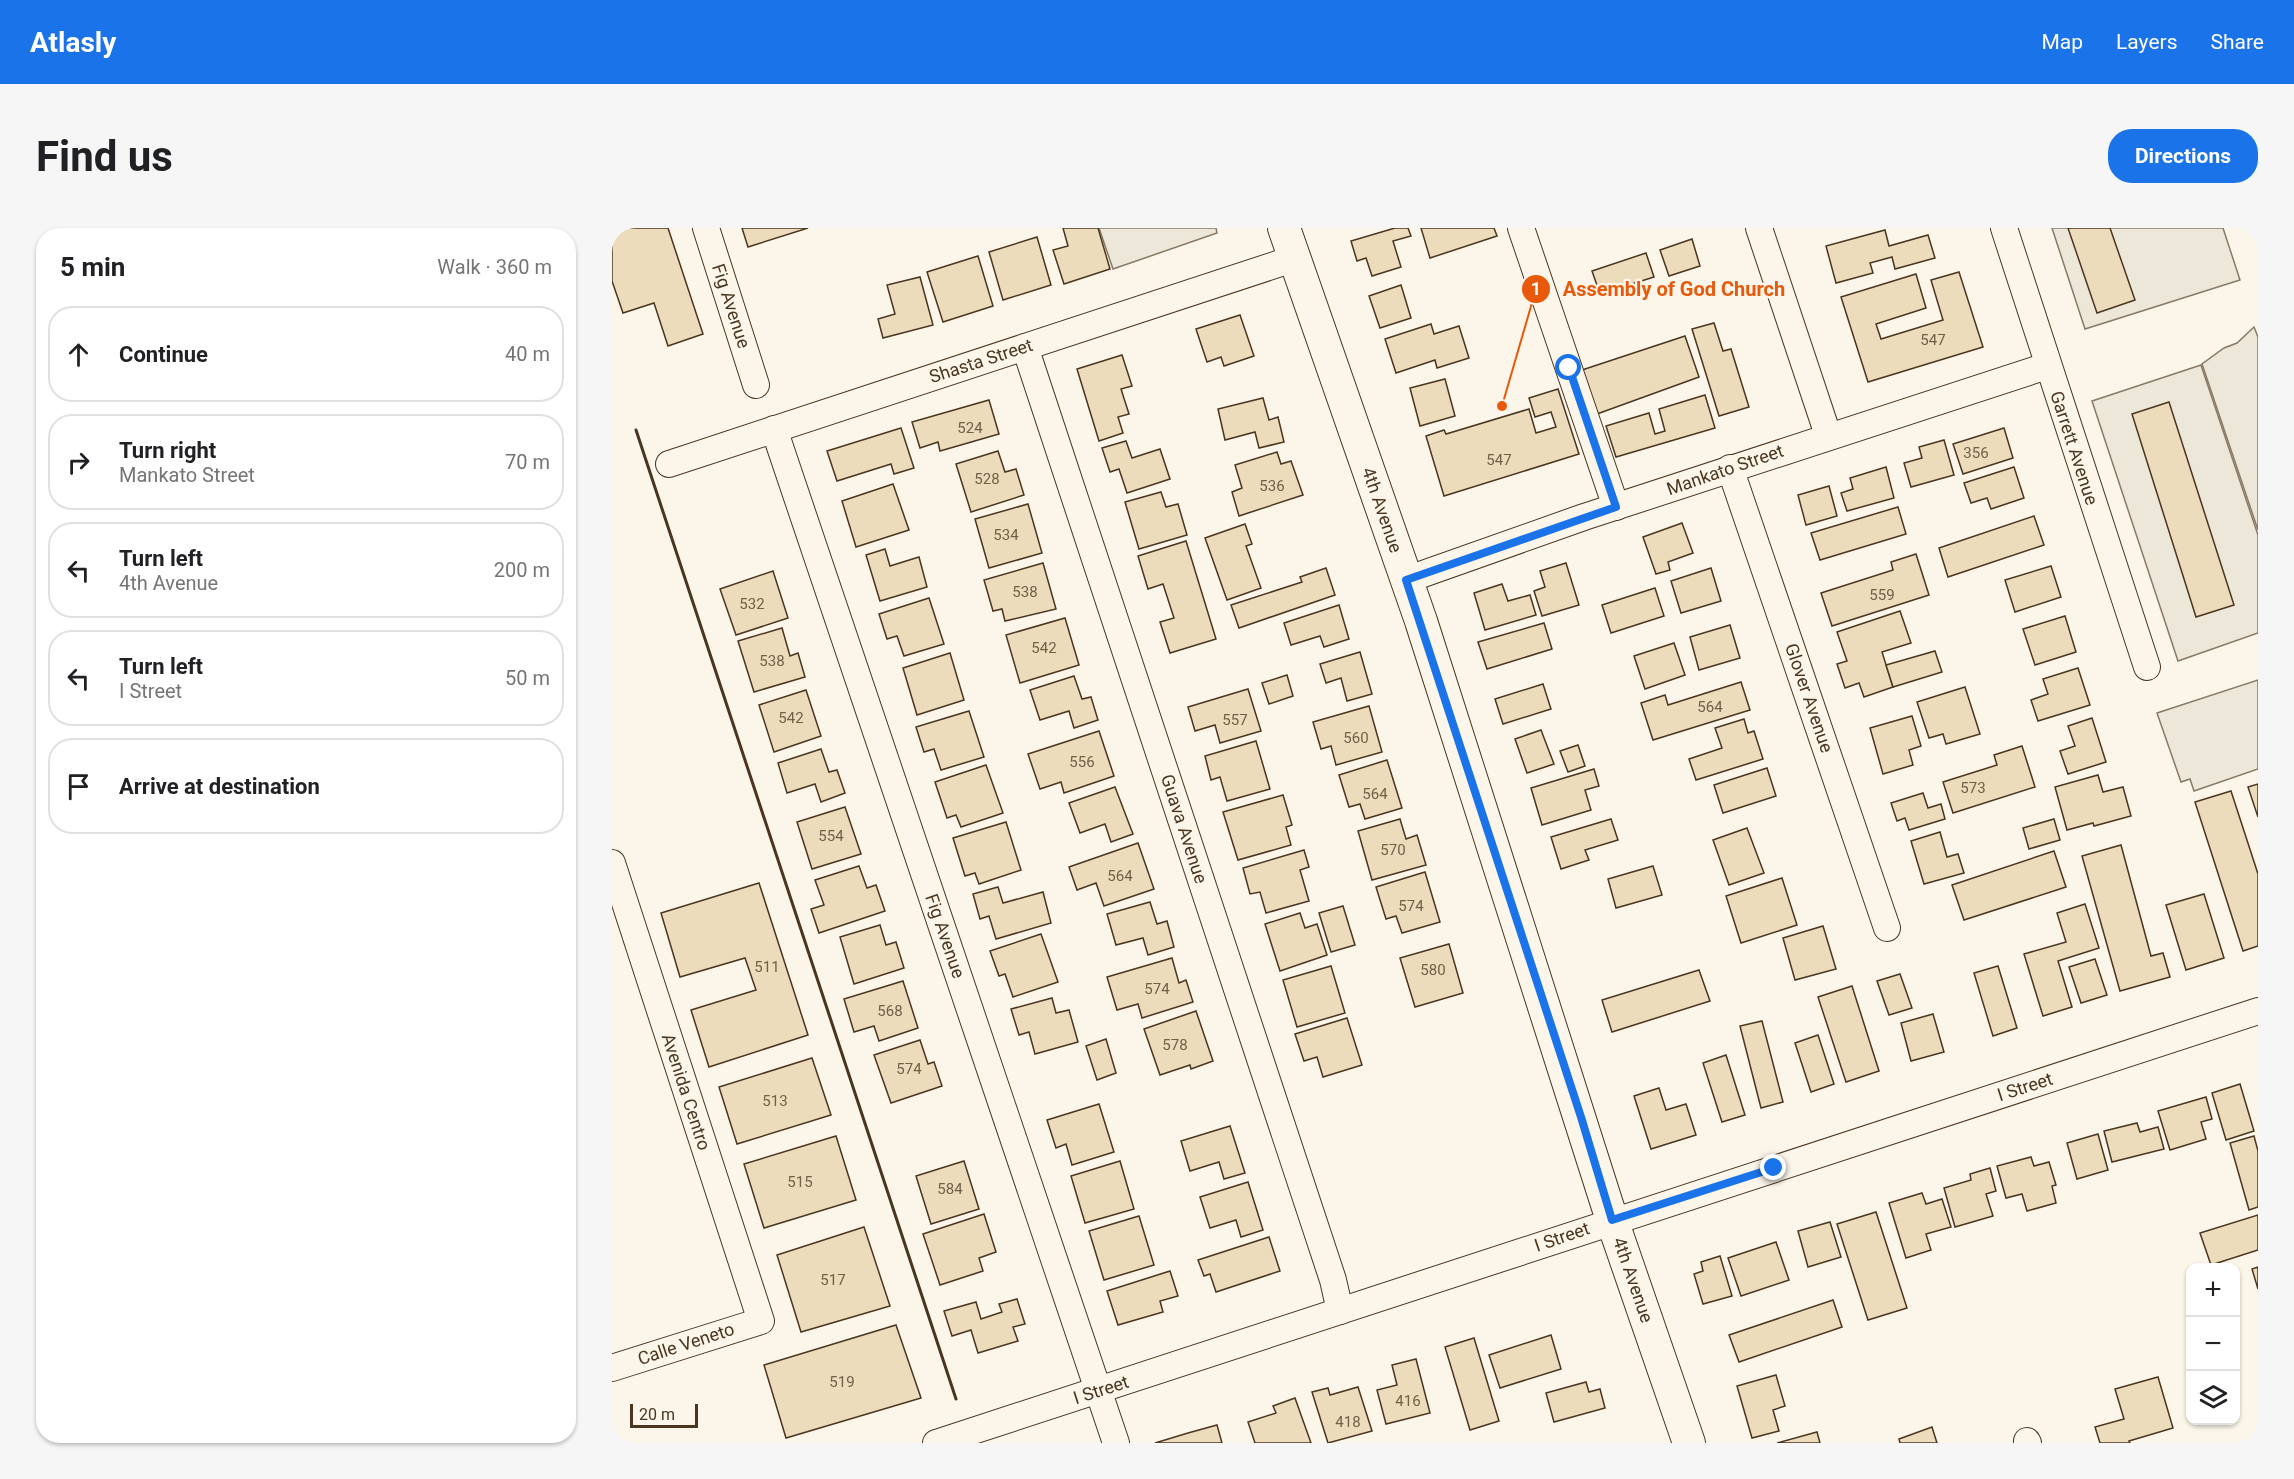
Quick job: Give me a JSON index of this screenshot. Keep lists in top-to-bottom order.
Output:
{
  "streets": {
    "main road": ["4th Avenue"],
    "street": [
      "Fig Avenue",
      "Shasta Street",
      "Garrett Avenue",
      "Mankato Street",
      "Glover Avenue",
      "Guava Avenue",
      "I Street",
      "Avenida Centro",
      "Calle Veneto"
    ]
  },
  "crossings": [
    ["Fig Avenue", "Shasta Street"],
    ["Fig Avenue", "I Street"],
    ["Shasta Street", "4th Avenue"],
    ["Shasta Street", "Guava Avenue"],
    ["Garrett Avenue", "Mankato Street"],
    ["Mankato Street", "4th Avenue"],
    ["Mankato Street", "Glover Avenue"],
    ["4th Avenue", "I Street"],
    ["Guava Avenue", "I Street"],
    ["Avenida Centro", "Calle Veneto"]
  ],
  "places": ["Assembly of God Church"],
  "house_numbers": [
    "547",
    "524",
    "356",
    "547",
    "528",
    "536",
    "534",
    "538",
    "559",
    "532",
    "542",
    "538",
    "564",
    "542",
    "557",
    "560",
    "556",
    "573",
    "564",
    "554",
    "570",
    "564",
    "574",
    "511",
    "580",
    "574",
    "568",
    "578",
    "574",
    "513",
    "515",
    "584",
    "517",
    "519",
    "416",
    "418"
  ],
  "scale_bar": "20 m",
  "page": {
    "header": "Atlasly",
    "nav": ["Map", "Layers", "Share"],
    "buttons": "Directions",
    "title": "Find us",
    "heading": ["5 min", "Walk · 360 m"],
    "list": [
      ["Continue", "40 m"],
      ["Turn right", "Mankato Street", "70 m"],
      ["Turn left", "4th Avenue", "200 m"],
      ["Turn left", "I Street", "50 m"],
      "Arrive at destination"
    ],
    "map_buttons": ["+", "−"],
    "scale": "20 m"
  }
}
